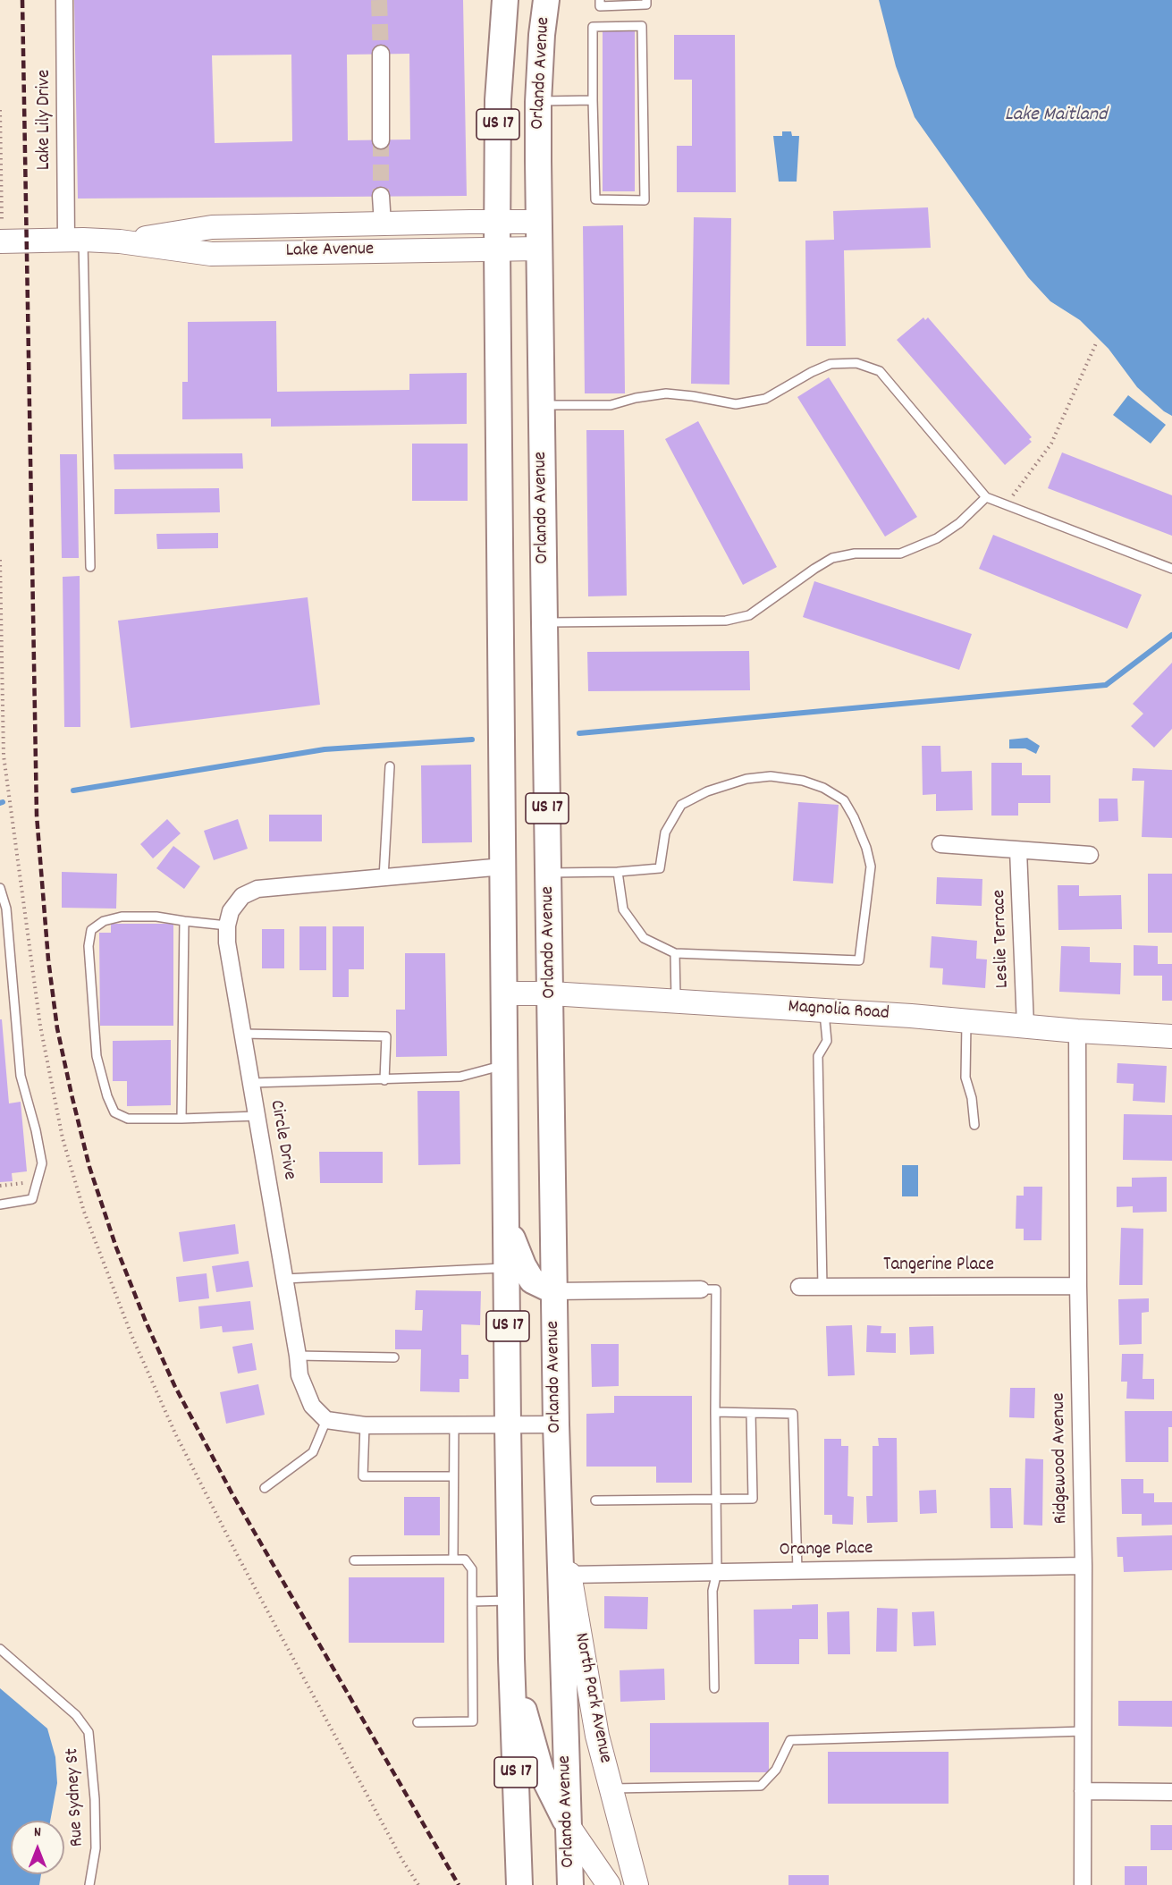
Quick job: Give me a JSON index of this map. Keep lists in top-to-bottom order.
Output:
{
  "streets": {
    "main road": ["Orlando Avenue", "US 17"],
    "street": [
      "Lake Lily Drive",
      "Lake Avenue",
      "Leslie Terrace",
      "Magnolia Road",
      "Circle Drive",
      "Tangerine Place",
      "Ridgewood Avenue",
      "Orange Place",
      "North Park Avenue"
    ],
    "lane": ["Rue Sydney St"]
  },
  "crossings": [
    ["Orlando Avenue", "Lake Avenue"],
    ["Orlando Avenue", "Magnolia Road"],
    ["Orlando Avenue", "North Park Avenue"],
    ["Lake Lily Drive", "Lake Avenue"],
    ["US 17", "Lake Avenue"],
    ["US 17", "Magnolia Road"],
    ["US 17", "Circle Drive"],
    ["Leslie Terrace", "Magnolia Road"],
    ["Magnolia Road", "Ridgewood Avenue"],
    ["Tangerine Place", "Ridgewood Avenue"],
    ["Ridgewood Avenue", "Orange Place"],
    ["Orange Place", "North Park Avenue"]
  ],
  "water": ["Lake Maitland"],
  "north": "top"
}
